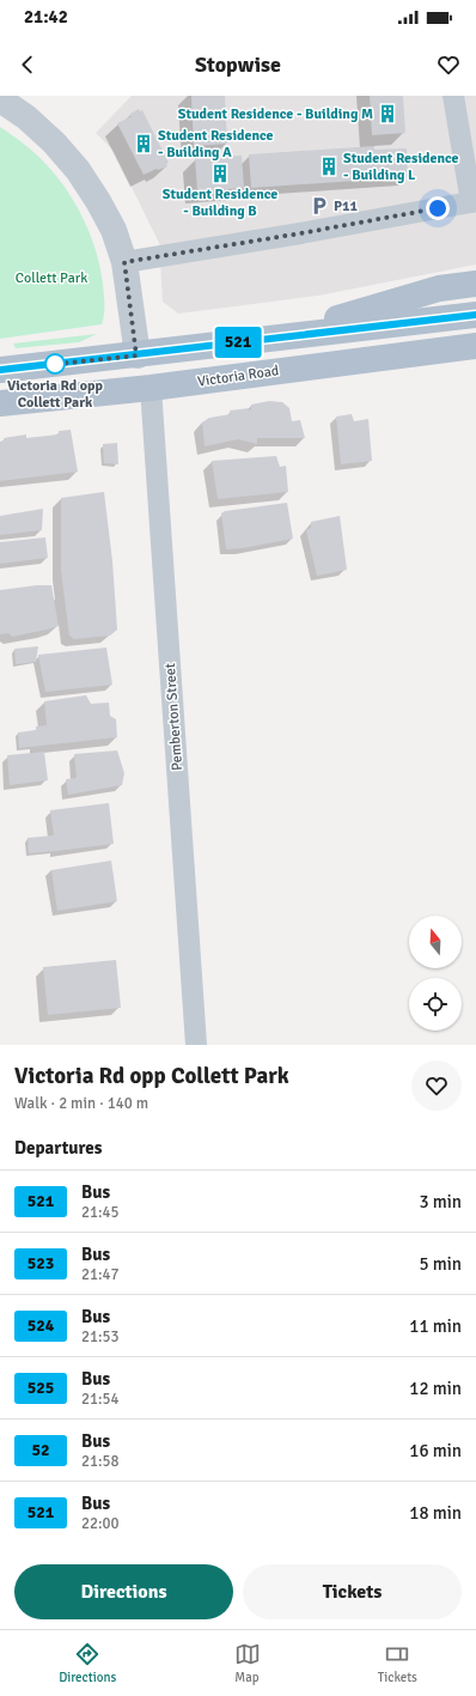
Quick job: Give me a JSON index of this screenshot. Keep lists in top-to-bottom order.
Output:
{
  "streets": {
    "main road": ["Victoria Road"],
    "street": ["Pemberton Street"]
  },
  "crossings": [
    ["Victoria Road", "Pemberton Street"]
  ],
  "parks": ["Collett Park"],
  "places": {
    "building": [
      "Student Residence - Building M",
      "Student Residence - Building A",
      "Student Residence - Building L",
      "Student Residence - Building B"
    ],
    "parking": ["P11"],
    "other": ["Victoria Rd opp Collett Park"]
  },
  "lines": ["bus line 521"],
  "north": "top",
  "page": {
    "status": "21:42",
    "header": "Stopwise",
    "on_map": "521",
    "heading": [
      ["Victoria Rd opp Collett Park", "Walk · 2 min · 140 m"],
      "Departures"
    ],
    "list": [
      {
        "mark": "521",
        "name": "Bus",
        "note": "21:45",
        "value": "3 min"
      },
      {
        "mark": "523",
        "name": "Bus",
        "note": "21:47",
        "value": "5 min"
      },
      {
        "mark": "524",
        "name": "Bus",
        "note": "21:53",
        "value": "11 min"
      },
      {
        "mark": "525",
        "name": "Bus",
        "note": "21:54",
        "value": "12 min"
      },
      {
        "mark": "52",
        "name": "Bus",
        "note": "21:58",
        "value": "16 min"
      },
      {
        "mark": "521",
        "name": "Bus",
        "note": "22:00",
        "value": "18 min"
      }
    ],
    "buttons": ["Directions", "Tickets"],
    "tabs": ["Directions", "Map", "Tickets"]
  }
}
